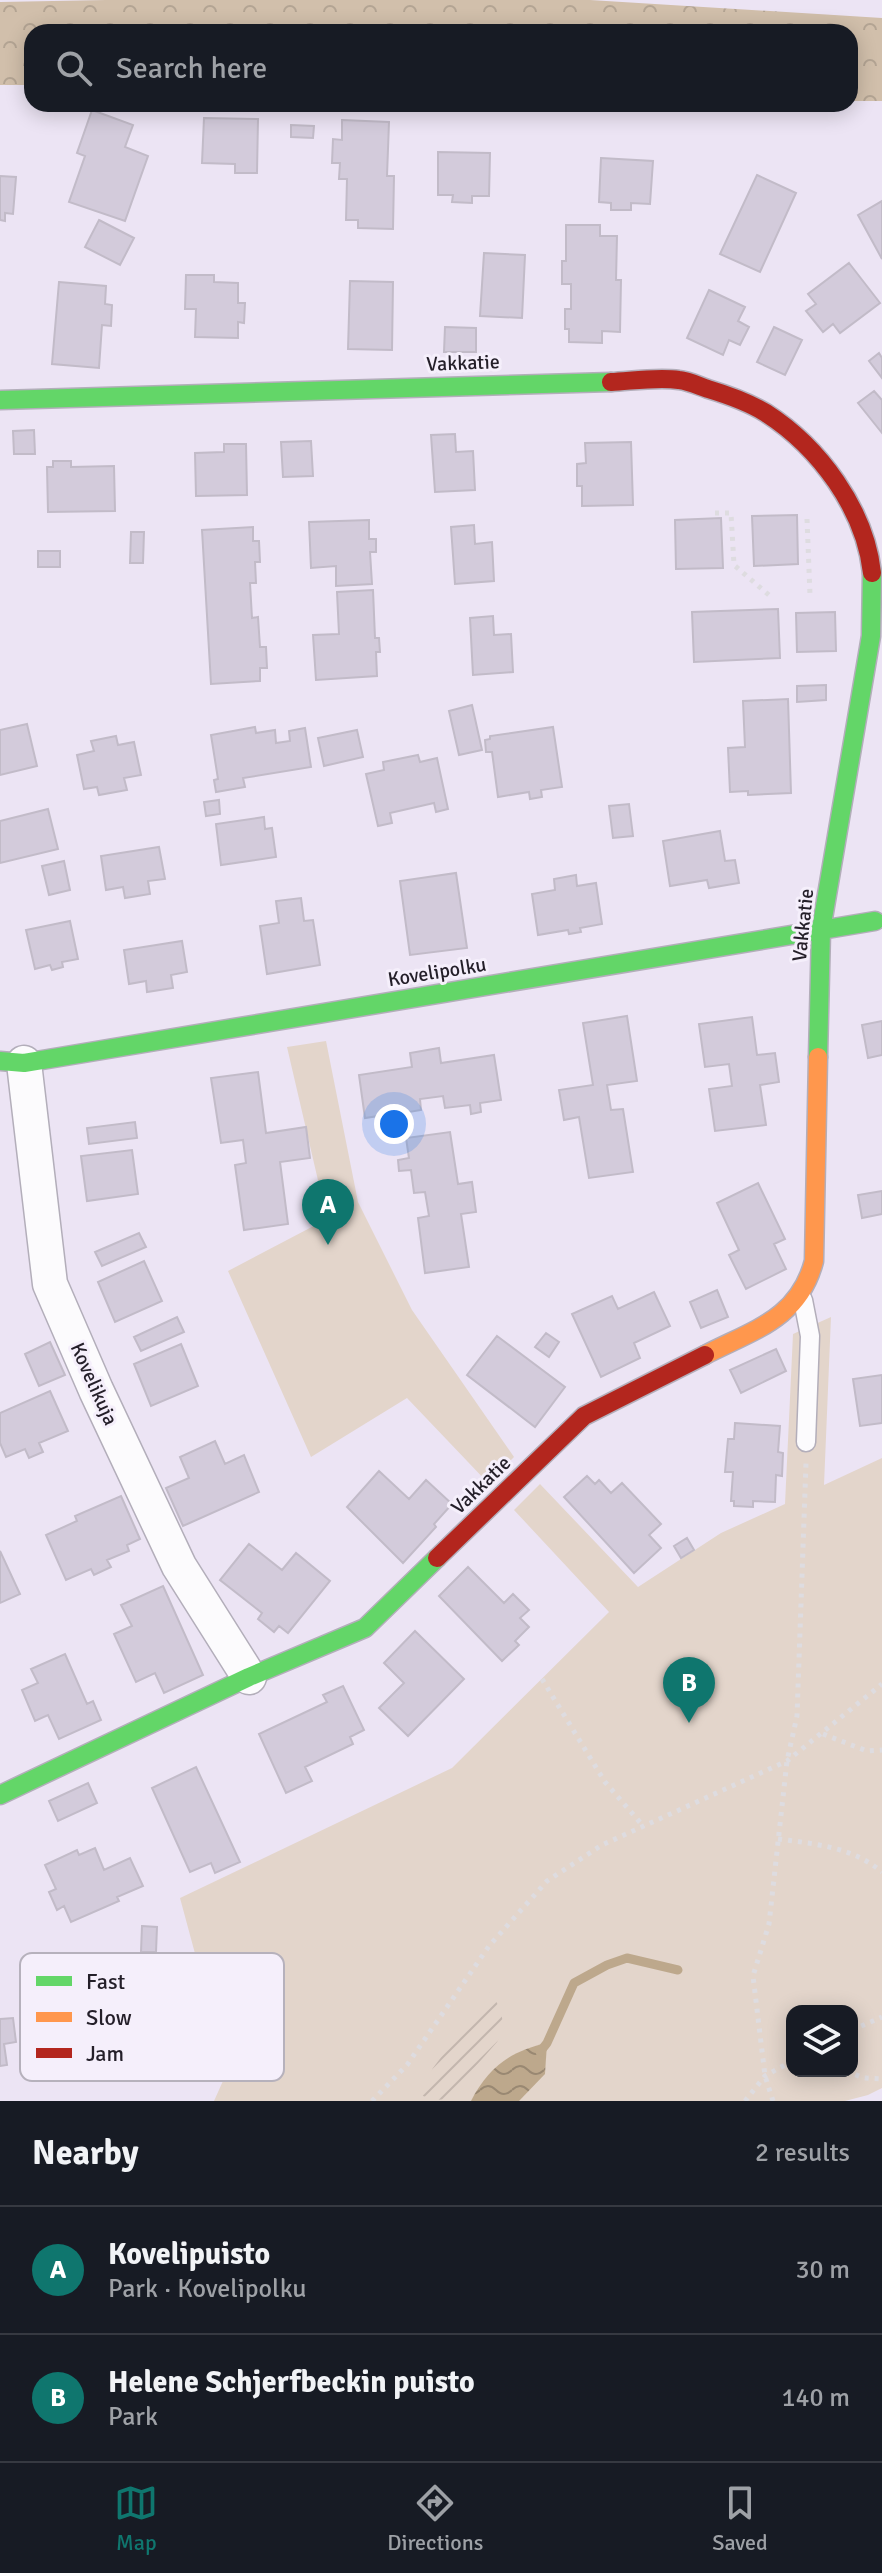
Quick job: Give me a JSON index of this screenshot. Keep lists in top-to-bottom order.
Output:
{
  "streets": {
    "street": ["Vakkatie", "Kovelipolku", "Kovelikuja"]
  },
  "crossings": [
    ["Vakkatie", "Kovelipolku"],
    ["Vakkatie", "Kovelikuja"],
    ["Kovelipolku", "Kovelikuja"]
  ],
  "legend": ["Fast", "Slow", "Jam"],
  "page": {
    "search": "Search here",
    "pins": ["A", "B"],
    "heading": ["Nearby", "2 results"],
    "list": [
      {
        "mark": "A",
        "name": "Kovelipuisto",
        "note": "Park · Kovelipolku",
        "value": "30 m"
      },
      {
        "mark": "B",
        "name": "Helene Schjerfbeckin puisto",
        "note": "Park",
        "value": "140 m"
      }
    ],
    "nav": ["Map", "Directions", "Saved"]
  }
}
